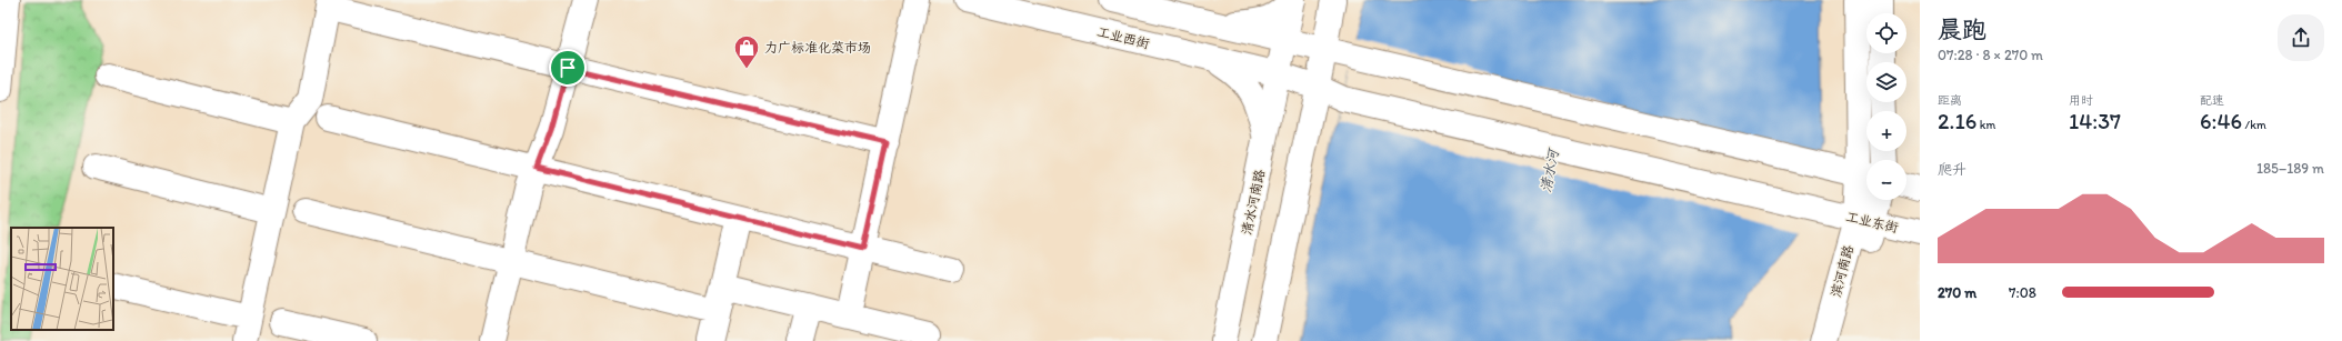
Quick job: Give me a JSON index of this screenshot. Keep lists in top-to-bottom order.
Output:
{
  "streets": {
    "street": [
      "工业西街",
      "清水河南路",
      "工业东街",
      "滨河南路"
    ]
  },
  "crossings": [
    ["工业西街", "清水河南路"],
    ["工业东街", "滨河南路"]
  ],
  "water": ["清水河"],
  "places": {
    "shop": ["力广标准化菜市场"]
  },
  "page": {
    "heading": ["晨跑", "07:28 · 8 × 270 m"],
    "map_buttons": ["+", "−"],
    "stats": [
      ["距离", "2.16 km"],
      ["用时", "14:37"],
      ["配速", "6:46 /km"]
    ],
    "chart": ["爬升", "185–189 m"],
    "list": [
      {
        "name": "270 m",
        "note": "7:08"
      }
    ]
  }
}
